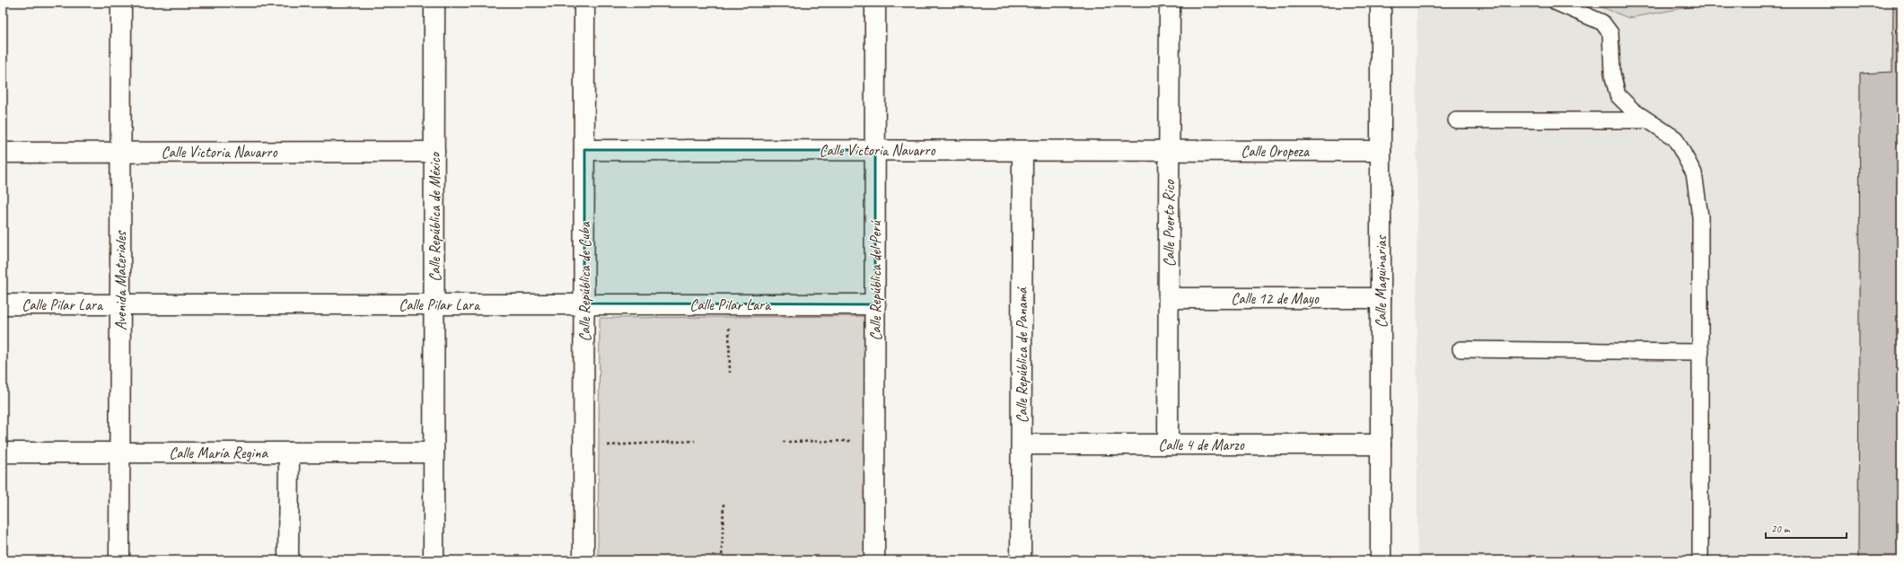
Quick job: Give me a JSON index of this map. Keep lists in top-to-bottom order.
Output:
{
  "streets": {
    "street": [
      "Calle Victoria Navarro",
      "Calle Oropeza",
      "Calle República de México",
      "Calle Puerto Rico",
      "Avenida Materiales",
      "Calle República del Perú",
      "Calle República de Cuba",
      "Calle Maquinarias",
      "Calle 12 de Mayo",
      "Calle Pilar Lara",
      "Calle República de Panamá",
      "Calle 4 de Marzo",
      "Calle María Regina"
    ]
  },
  "crossings": [
    ["Calle Victoria Navarro", "Calle Oropeza"],
    ["Calle Victoria Navarro", "Calle República de México"],
    ["Calle Victoria Navarro", "Calle Puerto Rico"],
    ["Calle Victoria Navarro", "Avenida Materiales"],
    ["Calle Victoria Navarro", "Calle República del Perú"],
    ["Calle Victoria Navarro", "Calle República de Cuba"],
    ["Calle Victoria Navarro", "Calle República de Panamá"],
    ["Calle Oropeza", "Calle Puerto Rico"],
    ["Calle Oropeza", "Calle Maquinarias"],
    ["Calle República de México", "Calle Pilar Lara"],
    ["Calle República de México", "Calle María Regina"],
    ["Calle Puerto Rico", "Calle 12 de Mayo"],
    ["Calle Puerto Rico", "Calle 4 de Marzo"],
    ["Avenida Materiales", "Calle Pilar Lara"],
    ["Avenida Materiales", "Calle María Regina"],
    ["Calle República del Perú", "Calle Pilar Lara"],
    ["Calle República de Cuba", "Calle Pilar Lara"],
    ["Calle Maquinarias", "Calle 12 de Mayo"],
    ["Calle Maquinarias", "Calle 4 de Marzo"],
    ["Calle República de Panamá", "Calle 4 de Marzo"]
  ],
  "scale_bar": "20 m"
}
